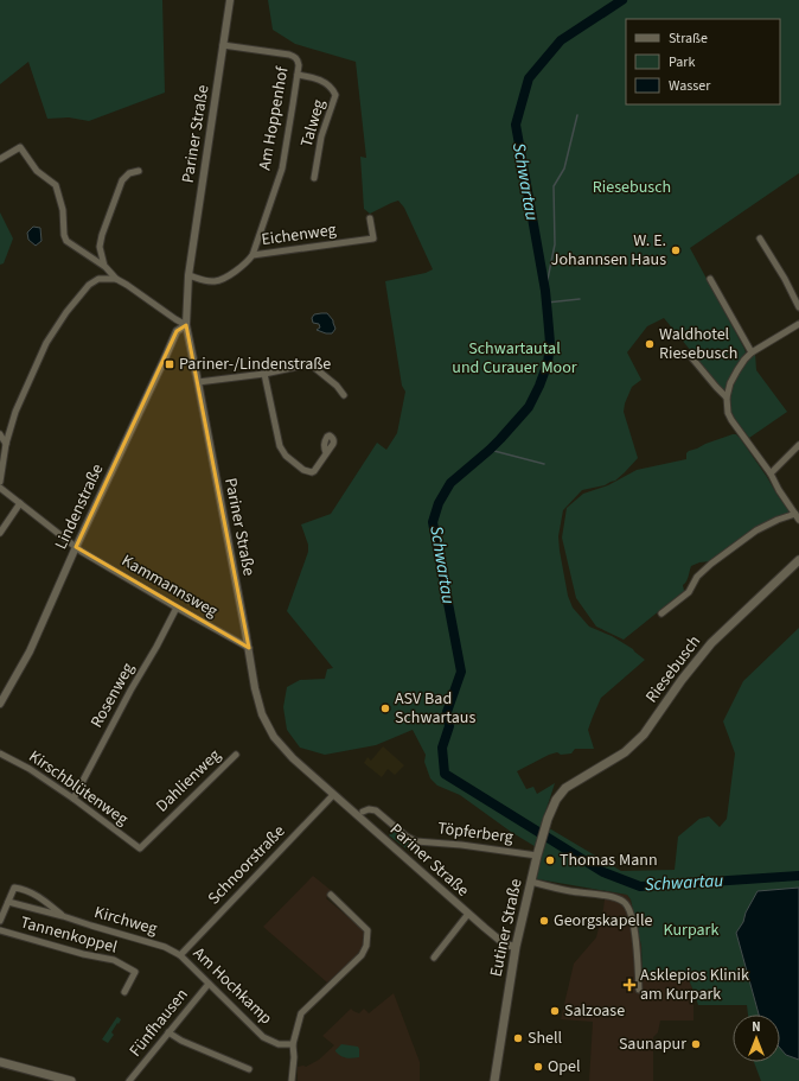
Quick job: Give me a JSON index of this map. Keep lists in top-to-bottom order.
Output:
{
  "streets": {
    "main road": ["Riesebusch", "Eutiner Straße"],
    "street": [
      "Am Hoppenhof",
      "Talweg",
      "Pariner Straße",
      "Eichenweg",
      "Lindenstraße",
      "Kammannsweg",
      "Rosenweg",
      "Dahlienweg",
      "Kirschblütenweg",
      "Töpferberg",
      "Schnoorstraße",
      "Kirchweg",
      "Tannenkoppel",
      "Am Hochkamp",
      "Fünfhausen"
    ]
  },
  "crossings": [
    ["Am Hoppenhof", "Talweg"],
    ["Am Hoppenhof", "Pariner Straße"],
    ["Am Hoppenhof", "Eichenweg"],
    ["Pariner Straße", "Eichenweg"],
    ["Pariner Straße", "Lindenstraße"],
    ["Pariner Straße", "Kammannsweg"],
    ["Pariner Straße", "Schnoorstraße"],
    ["Pariner Straße", "Eutiner Straße"],
    ["Lindenstraße", "Kammannsweg"],
    ["Kammannsweg", "Rosenweg"],
    ["Riesebusch", "Eutiner Straße"],
    ["Rosenweg", "Kirschblütenweg"],
    ["Dahlienweg", "Kirschblütenweg"],
    ["Töpferberg", "Eutiner Straße"],
    ["Schnoorstraße", "Kirchweg"],
    ["Schnoorstraße", "Am Hochkamp"],
    ["Kirchweg", "Am Hochkamp"],
    ["Am Hochkamp", "Fünfhausen"]
  ],
  "water": ["Schwartau"],
  "parks": ["Riesebusch", "Schwartautal und Curauer Moor", "Kurpark"],
  "places": {
    "other": [
      "W. E. Johannsen Haus",
      "Waldhotel Riesebusch",
      "ASV Bad Schwartaus",
      "Thomas Mann",
      "Georgskapelle",
      "Salzoase",
      "Shell",
      "Saunapur",
      "Opel"
    ],
    "transit": ["Pariner-/Lindenstraße"],
    "health": ["Asklepios Klinik am Kurpark"]
  },
  "legend": ["Straße", "Park", "Wasser"],
  "north": "top"
}
